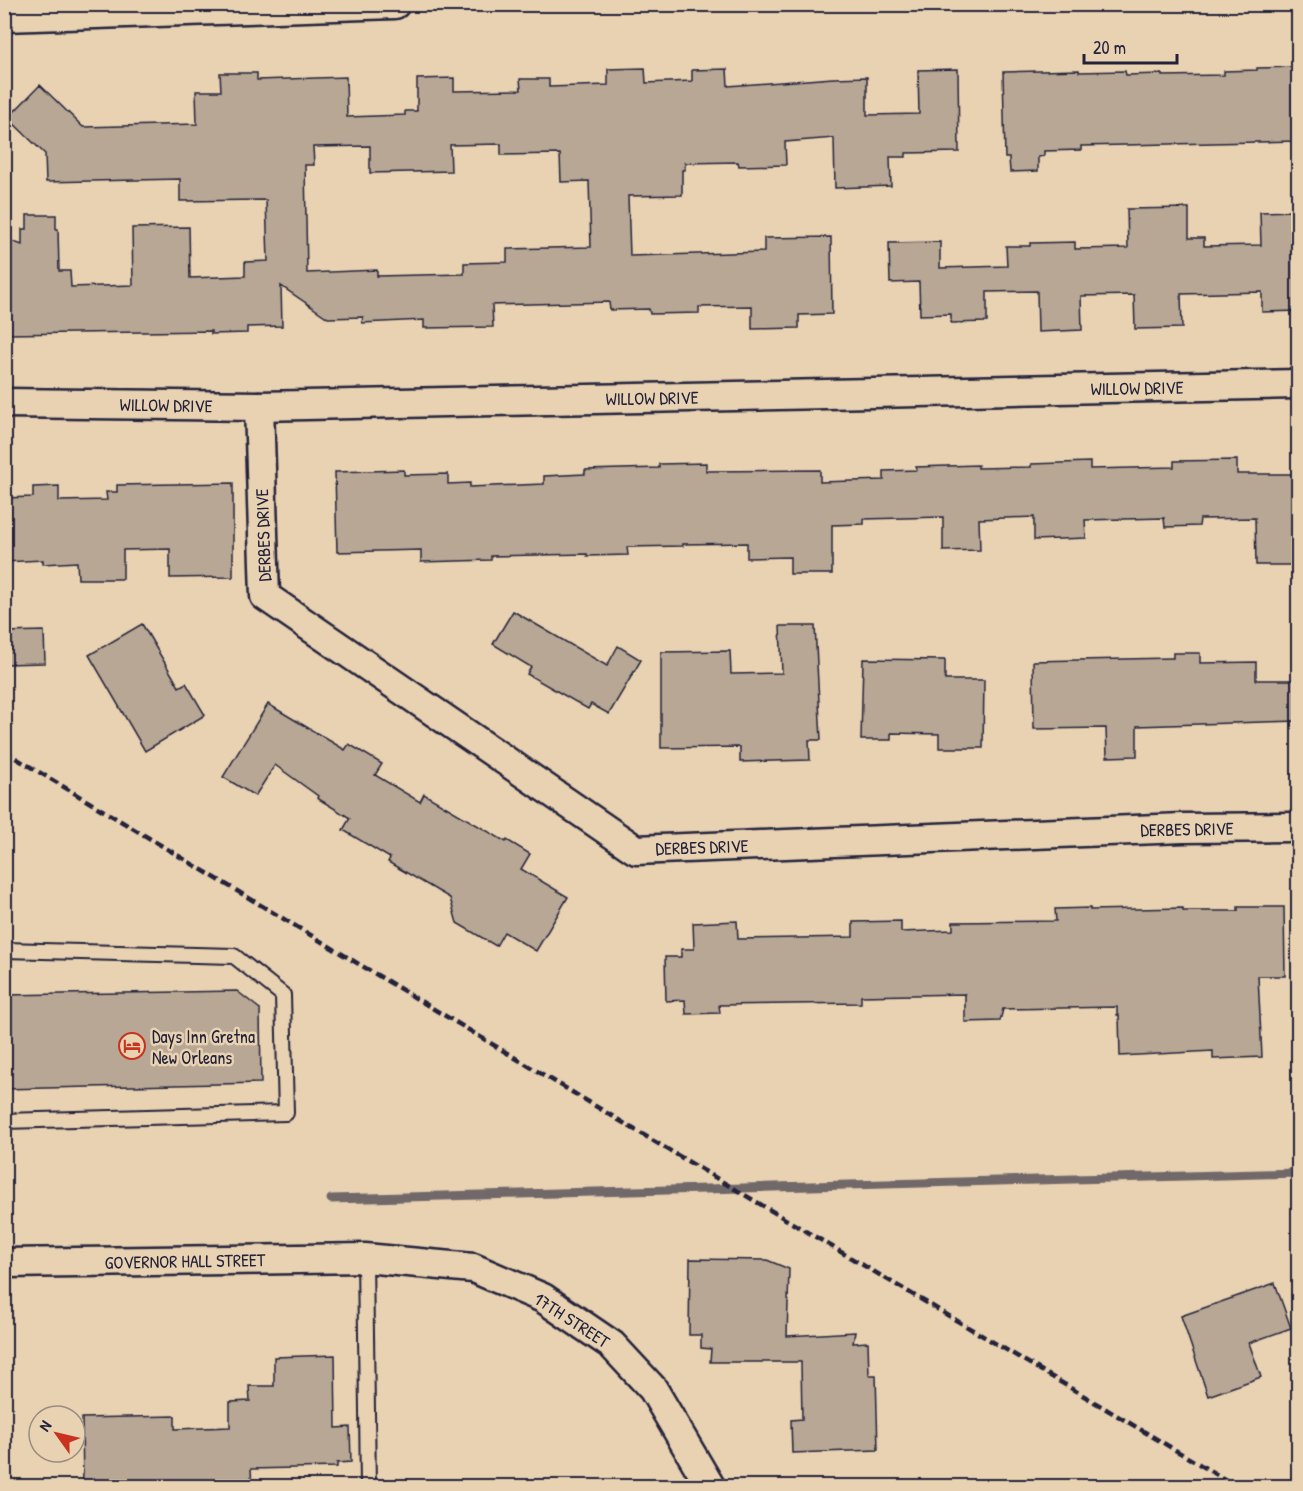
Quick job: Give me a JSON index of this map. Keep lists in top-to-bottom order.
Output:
{
  "streets": {
    "street": [
      "WILLOW DRIVE",
      "DERBES DRIVE",
      "GOVERNOR HALL STREET",
      "17TH STREET"
    ]
  },
  "crossings": [
    ["WILLOW DRIVE", "DERBES DRIVE"],
    ["GOVERNOR HALL STREET", "17TH STREET"]
  ],
  "places": {
    "hotel": ["Days Inn Gretna New Orleans"]
  },
  "scale_bar": "20 m",
  "north": "top left"
}
